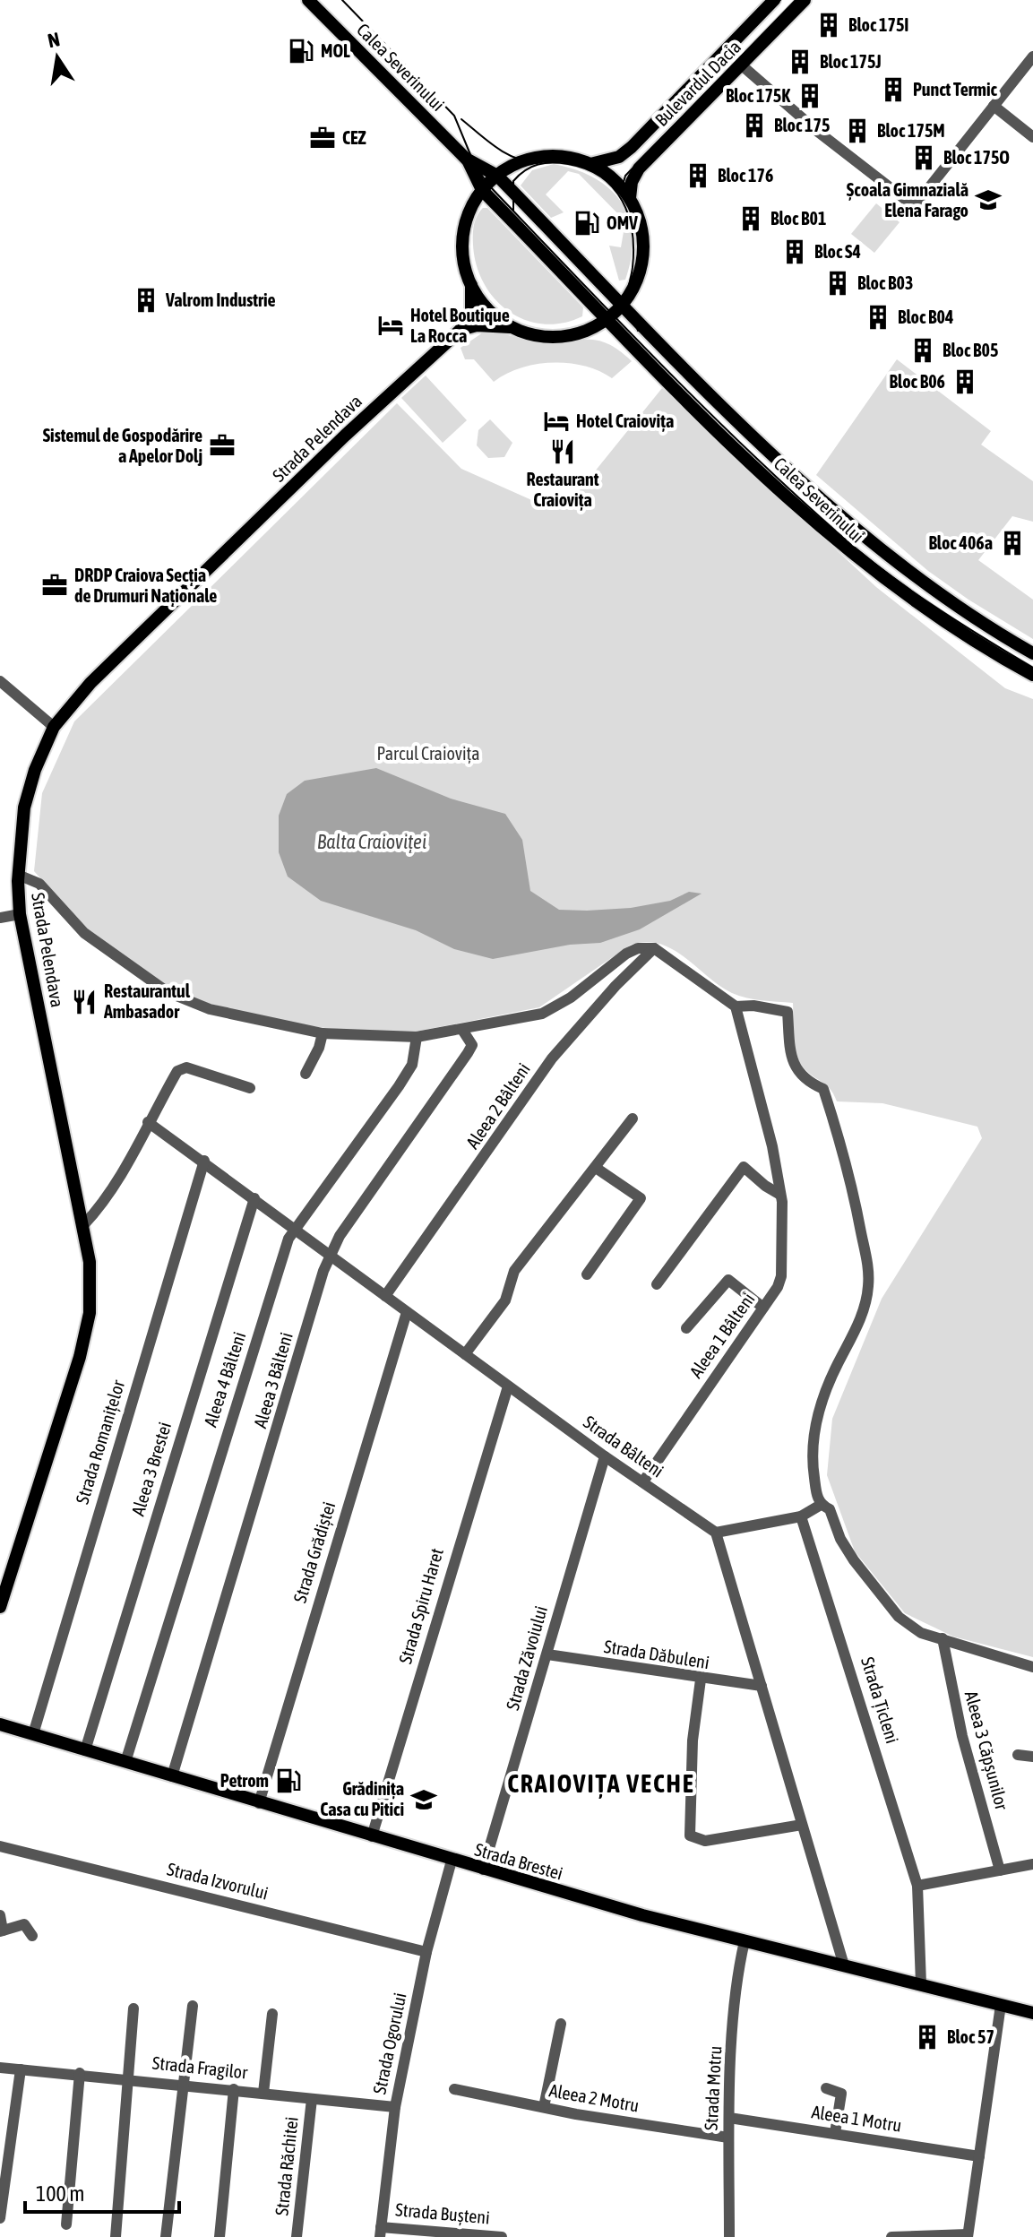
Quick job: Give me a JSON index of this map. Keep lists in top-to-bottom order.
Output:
{
  "streets": {
    "main road": [
      "Calea Severinului",
      "Bulevardul Dacia",
      "Strada Pelendava",
      "Strada Brestei"
    ],
    "street": [
      "Aleea 2 Bâlteni",
      "Aleea 1 Bâlteni",
      "Aleea 4 Bâlteni",
      "Aleea 3 Bâlteni",
      "Strada Romanițelor",
      "Strada Bâlteni",
      "Aleea 3 Brestei",
      "Strada Grădiștei",
      "Strada Spiru Haret",
      "Strada Dăbuleni",
      "Strada Zăvoiului",
      "Strada Țicleni",
      "Aleea 3 Căpșunilor",
      "Strada Izvorului",
      "Strada Ogorului",
      "Strada Fragilor",
      "Strada Motru",
      "Aleea 2 Motru",
      "Aleea 1 Motru",
      "Strada Răchitei",
      "Strada Bușteni"
    ]
  },
  "crossings": [
    ["Calea Severinului", "Bulevardul Dacia"],
    ["Calea Severinului", "Strada Pelendava"],
    ["Aleea 2 Bâlteni", "Strada Bâlteni"],
    ["Aleea 1 Bâlteni", "Strada Bâlteni"],
    ["Aleea 4 Bâlteni", "Strada Bâlteni"],
    ["Aleea 4 Bâlteni", "Strada Brestei"],
    ["Aleea 3 Bâlteni", "Strada Bâlteni"],
    ["Aleea 3 Bâlteni", "Strada Brestei"],
    ["Strada Romanițelor", "Strada Bâlteni"],
    ["Strada Romanițelor", "Strada Brestei"],
    ["Strada Bâlteni", "Aleea 3 Brestei"],
    ["Strada Bâlteni", "Strada Grădiștei"],
    ["Strada Bâlteni", "Strada Spiru Haret"],
    ["Strada Bâlteni", "Strada Zăvoiului"],
    ["Aleea 3 Brestei", "Strada Brestei"],
    ["Strada Grădiștei", "Strada Brestei"],
    ["Strada Spiru Haret", "Strada Brestei"],
    ["Strada Dăbuleni", "Strada Zăvoiului"],
    ["Strada Zăvoiului", "Strada Brestei"],
    ["Strada Țicleni", "Strada Brestei"],
    ["Strada Brestei", "Strada Ogorului"],
    ["Strada Brestei", "Strada Motru"],
    ["Strada Izvorului", "Strada Ogorului"],
    ["Strada Ogorului", "Strada Fragilor"],
    ["Strada Ogorului", "Strada Bușteni"],
    ["Strada Fragilor", "Strada Răchitei"],
    ["Strada Motru", "Aleea 2 Motru"],
    ["Strada Motru", "Aleea 1 Motru"]
  ],
  "districts": ["CRAIOVIȚA VECHE"],
  "water": ["Balta Craioviței"],
  "parks": ["Parcul Craiovița"],
  "places": {
    "building": [
      "Bloc 175I",
      "Bloc 175J",
      "Punct Termic",
      "Bloc 175K",
      "Bloc 175",
      "Bloc 175M",
      "Bloc 175O",
      "Bloc 176",
      "Bloc B01",
      "Bloc S4",
      "Bloc B03",
      "Valrom Industrie",
      "Bloc B04",
      "Bloc B05",
      "Bloc B06",
      "Bloc 406a",
      "Bloc 57"
    ],
    "fuel station": ["MOL", "OMV", "Petrom"],
    "office": ["CEZ", "Sistemul de Gospodărire a Apelor Dolj", "DRDP Craiova Secția de Drumuri Naționale"],
    "school or university": ["Școala Gimnazială Elena Farago", "Grădinița Casa cu Pitici"],
    "hotel": ["Hotel Boutique La Rocca", "Hotel Craiovița"],
    "restaurant": ["Restaurant Craiovița", "Restaurantul Ambasador"]
  },
  "scale_bar": "100 m",
  "north": "top"
}
